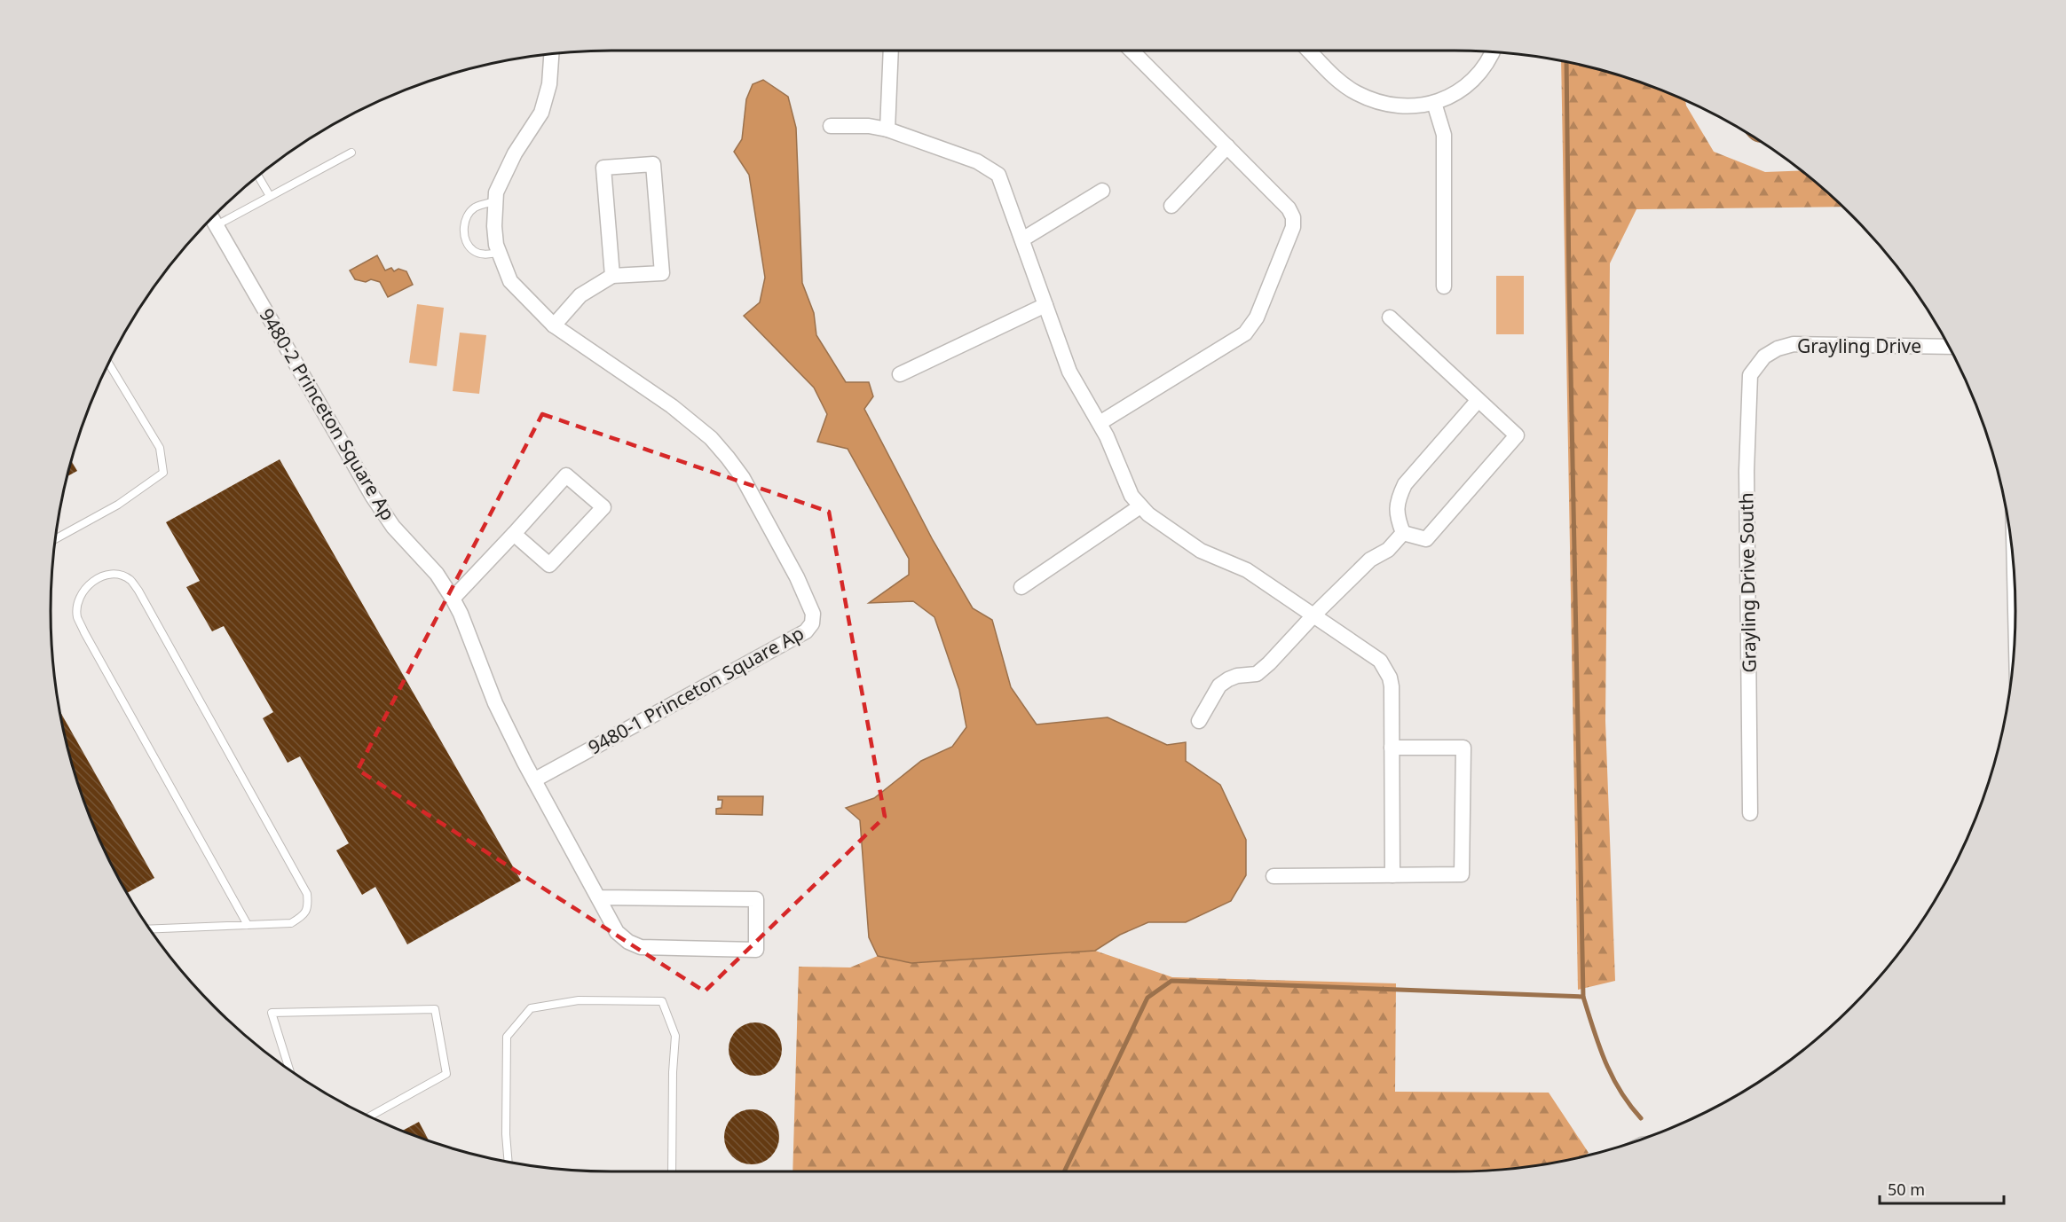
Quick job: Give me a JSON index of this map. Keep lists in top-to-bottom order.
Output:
{
  "streets": {
    "street": [
      "Grayling Drive",
      "9480-2 Princeton Square Ap",
      "Grayling Drive South",
      "9480-1 Princeton Square Ap"
    ]
  },
  "crossings": [
    ["Grayling Drive", "Grayling Drive South"],
    ["9480-2 Princeton Square Ap", "9480-1 Princeton Square Ap"]
  ],
  "scale_bar": "50 m"
}
